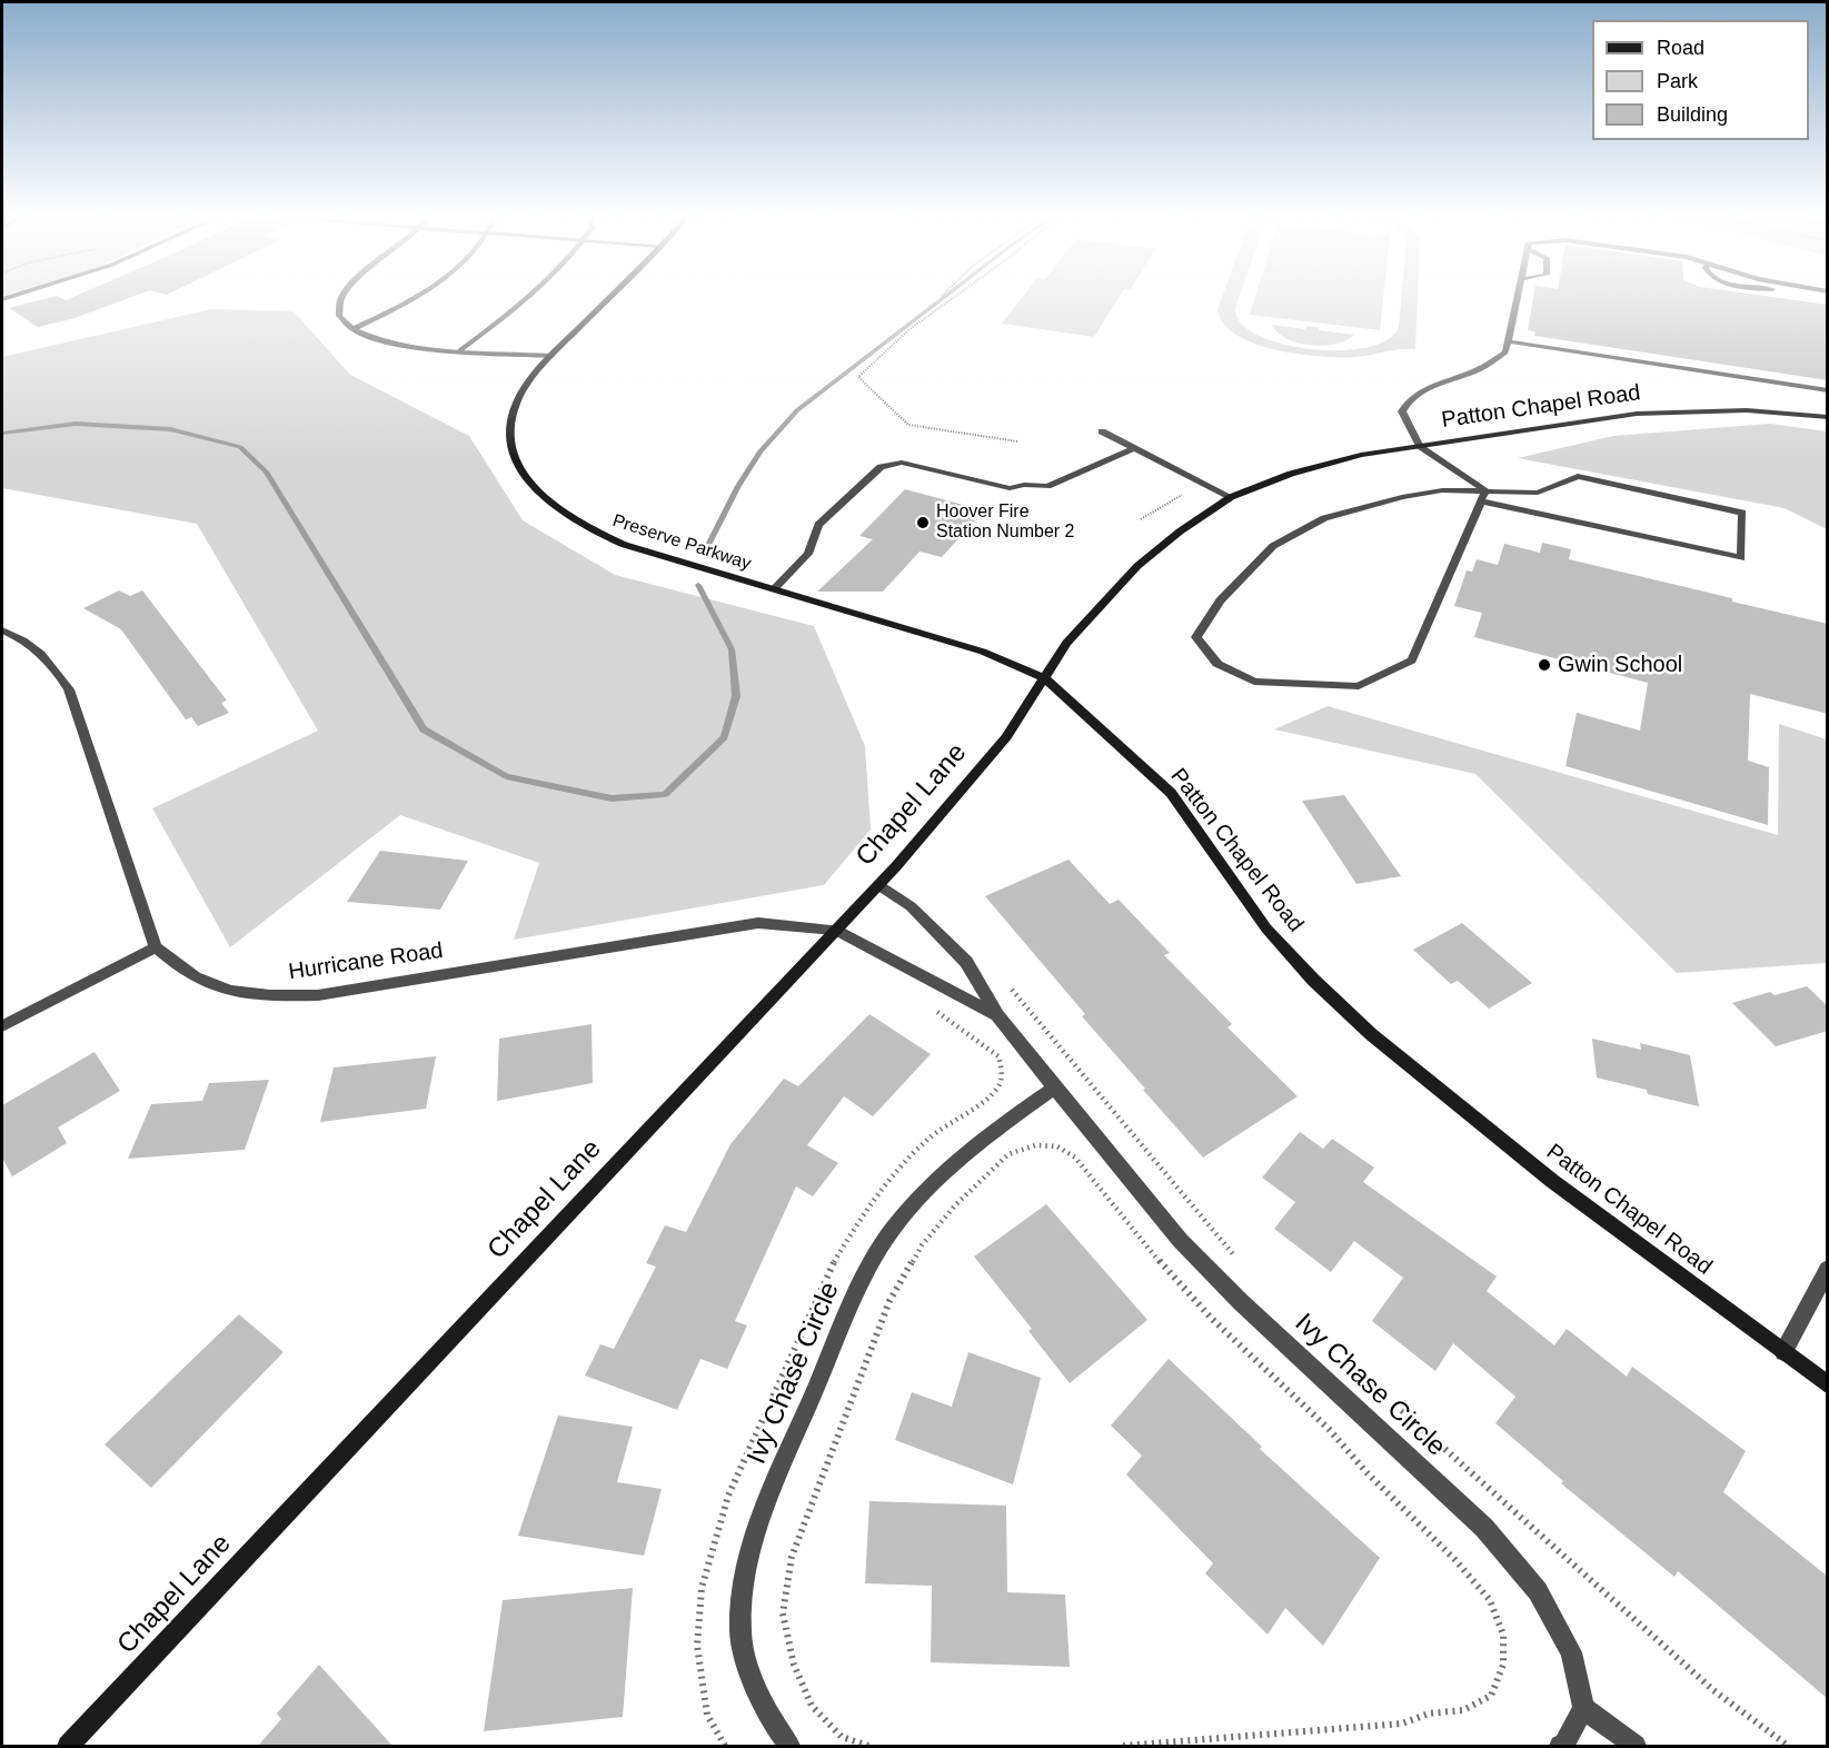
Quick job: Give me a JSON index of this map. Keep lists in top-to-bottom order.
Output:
{
  "streets": {
    "street": [
      "Patton Chapel Road",
      "Preserve Parkway",
      "Chapel Lane",
      "Hurricane Road",
      "Ivy Chase Circle"
    ]
  },
  "crossings": [
    ["Patton Chapel Road", "Preserve Parkway"],
    ["Patton Chapel Road", "Chapel Lane"],
    ["Preserve Parkway", "Chapel Lane"],
    ["Chapel Lane", "Hurricane Road"],
    ["Chapel Lane", "Ivy Chase Circle"],
    ["Hurricane Road", "Ivy Chase Circle"]
  ],
  "places": ["Hoover Fire Station Number 2", "Gwin School"],
  "legend": ["Road", "Park", "Building"]
}
